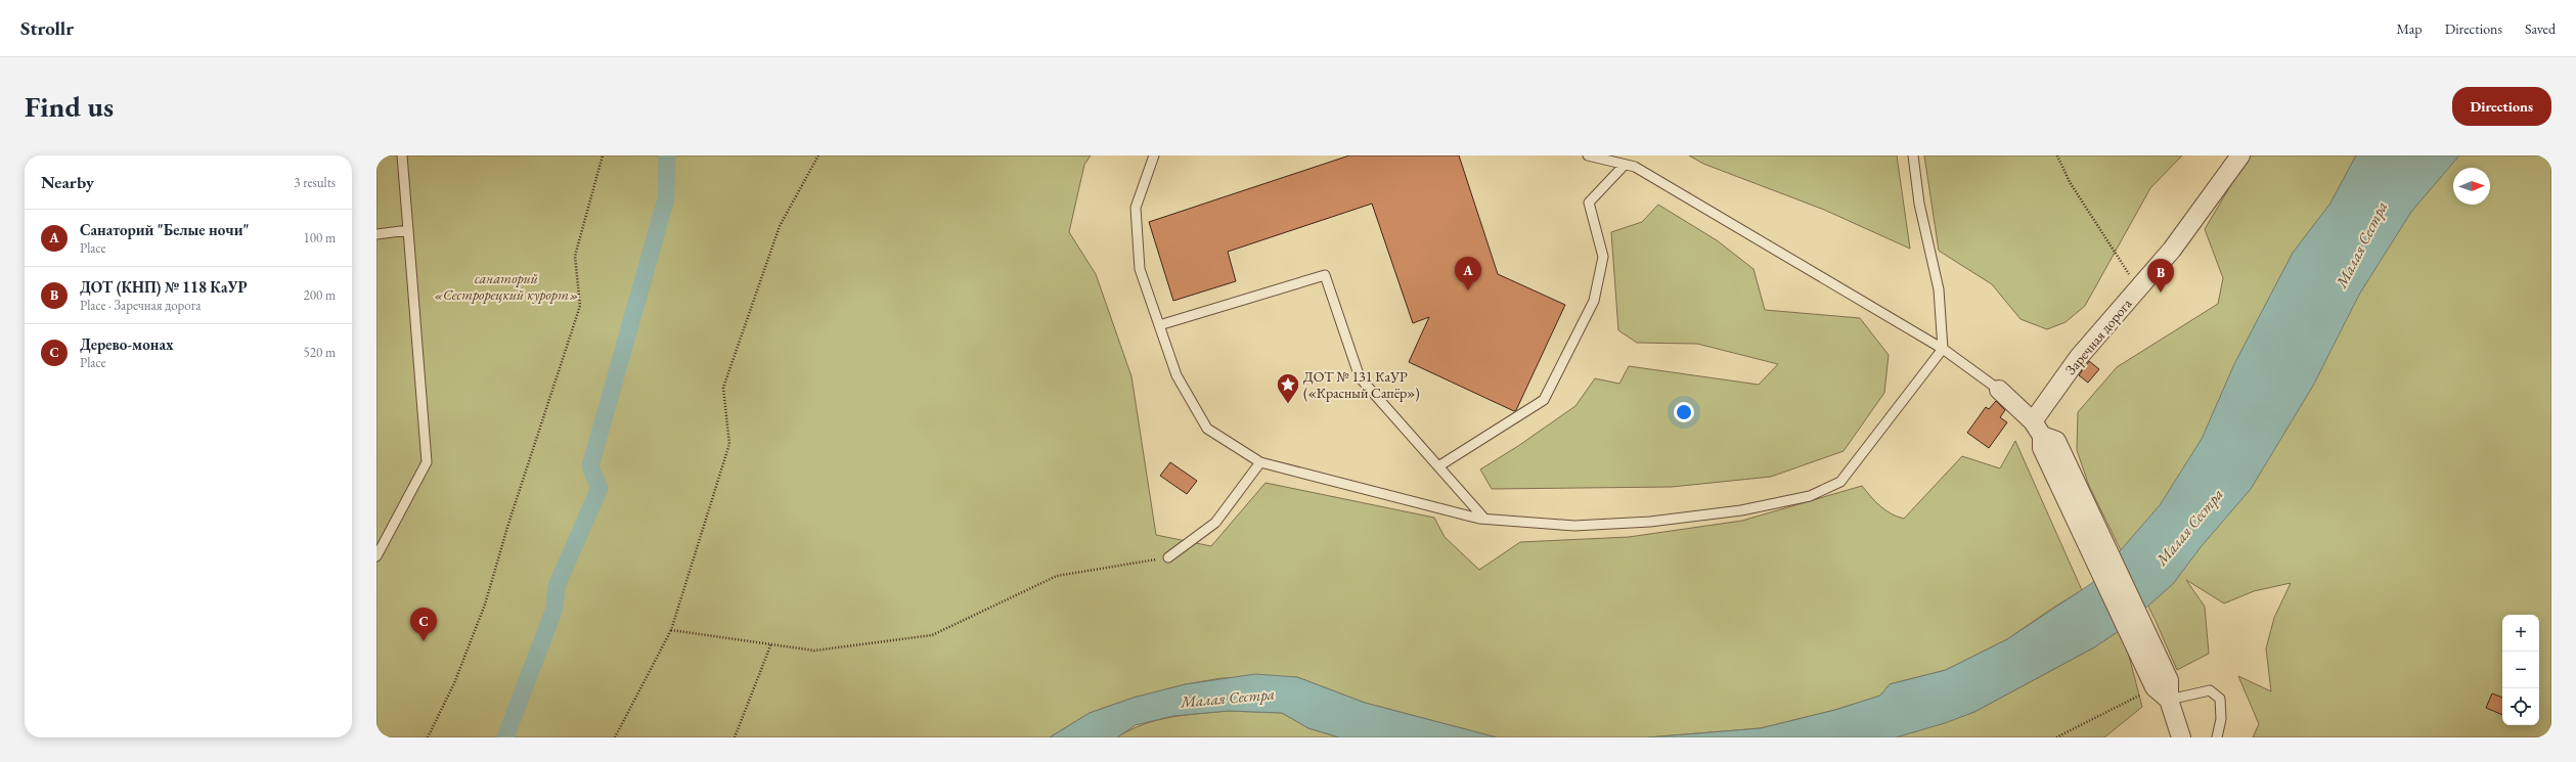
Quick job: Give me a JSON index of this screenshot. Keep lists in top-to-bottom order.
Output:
{
  "streets": {
    "street": ["Заречная дорога"]
  },
  "water": ["Малая Сестра"],
  "parks": ["санаторий «Сестрорецкий курорт»"],
  "places": {
    "place": ["ДОТ № 131 КаУР («Красный Сапёр»)"]
  },
  "north": "right",
  "page": {
    "header": "Strollr",
    "nav": ["Map", "Directions", "Saved"],
    "buttons": "Directions",
    "title": "Find us",
    "heading": ["Nearby", "3 results"],
    "list": [
      {
        "mark": "A",
        "name": "Санаторий \"Белые ночи\"",
        "note": "Place",
        "value": "100 m"
      },
      {
        "mark": "B",
        "name": "ДОТ (КНП) № 118 КаУР",
        "note": "Place · Заречная дорога",
        "value": "200 m"
      },
      {
        "mark": "C",
        "name": "Дерево-монах",
        "note": "Place",
        "value": "520 m"
      }
    ],
    "pins": ["A", "B", "C"],
    "map_buttons": ["+", "−"]
  }
}
